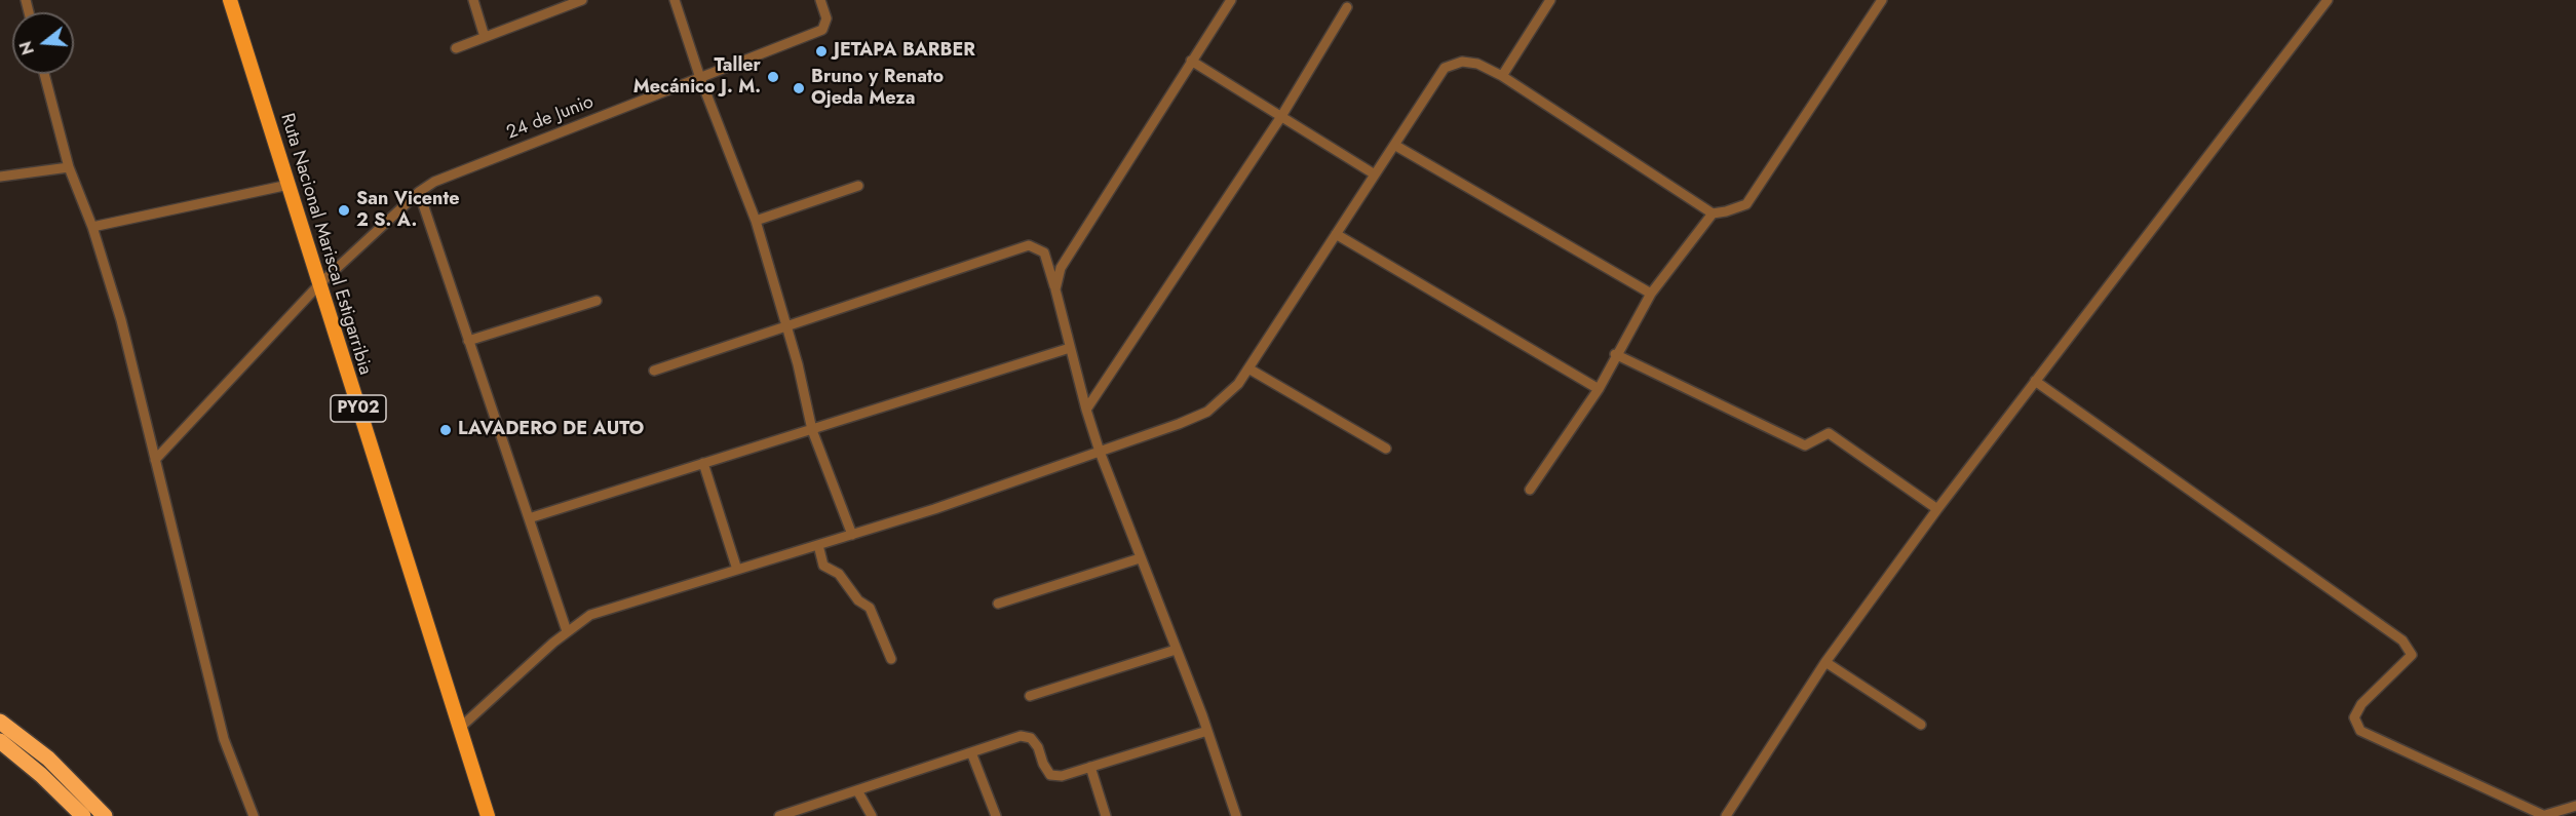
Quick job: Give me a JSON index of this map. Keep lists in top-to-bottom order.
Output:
{
  "streets": {
    "main road": ["Ruta Nacional Mariscal Estigarribia", "PY02"],
    "street": ["24 de Junio"]
  },
  "crossings": [
    ["24 de Junio", "Ruta Nacional Mariscal Estigarribia"]
  ],
  "places": [
    "JETAPA BARBER",
    "Taller Mecánico J. M.",
    "Bruno y Renato Ojeda Meza",
    "San Vicente 2 S. A.",
    "LAVADERO DE AUTO"
  ],
  "north": "left"
}
